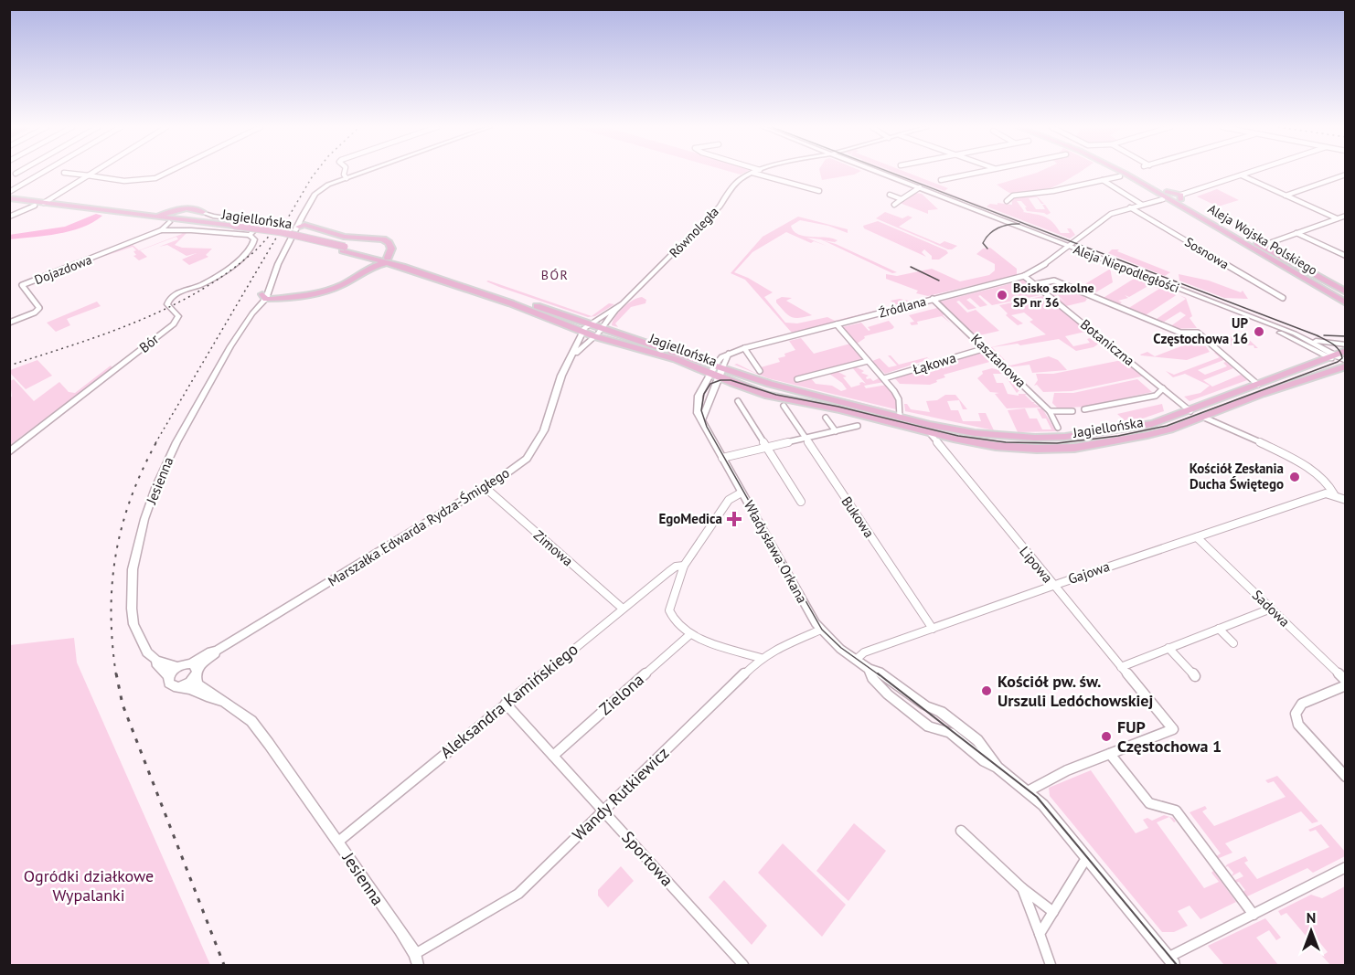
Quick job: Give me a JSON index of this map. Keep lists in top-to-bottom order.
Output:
{
  "streets": {
    "main road": ["Jagiellońska", "Aleja Wojska Polskiego"],
    "street": [
      "Równoległa",
      "Sosnowa",
      "Aleja Niepodległości",
      "Dojazdowa",
      "Źródlana",
      "Botaniczna",
      "Bór",
      "Kasztanowa",
      "Łąkowa",
      "Jesienna",
      "Bukowa",
      "Marszałka Edwarda Rydza-Śmigłego",
      "Zimowa",
      "Władysława Orkana",
      "Lipowa",
      "Gajowa",
      "Sadowa",
      "Zielona",
      "Aleksandra Kamińskiego",
      "Wandy Rutkiewicz",
      "Sportowa"
    ]
  },
  "crossings": [
    ["Jagiellońska", "Równoległa"],
    ["Jagiellońska", "Aleja Niepodległości"],
    ["Jagiellońska", "Źródlana"],
    ["Jagiellońska", "Botaniczna"],
    ["Jagiellońska", "Marszałka Edwarda Rydza-Śmigłego"],
    ["Jagiellońska", "Władysława Orkana"],
    ["Jagiellońska", "Lipowa"],
    ["Równoległa", "Marszałka Edwarda Rydza-Śmigłego"],
    ["Aleja Wojska Polskiego", "Źródlana"],
    ["Sosnowa", "Źródlana"],
    ["Aleja Niepodległości", "Źródlana"],
    ["Źródlana", "Botaniczna"],
    ["Źródlana", "Kasztanowa"],
    ["Kasztanowa", "Łąkowa"],
    ["Jesienna", "Marszałka Edwarda Rydza-Śmigłego"],
    ["Jesienna", "Aleksandra Kamińskiego"],
    ["Jesienna", "Wandy Rutkiewicz"],
    ["Bukowa", "Gajowa"],
    ["Marszałka Edwarda Rydza-Śmigłego", "Zimowa"],
    ["Zimowa", "Aleksandra Kamińskiego"],
    ["Władysława Orkana", "Gajowa"],
    ["Władysława Orkana", "Wandy Rutkiewicz"],
    ["Lipowa", "Gajowa"],
    ["Gajowa", "Sadowa"],
    ["Zielona", "Sportowa"],
    ["Aleksandra Kamińskiego", "Sportowa"],
    ["Wandy Rutkiewicz", "Sportowa"]
  ],
  "districts": ["BÓR"],
  "parks": ["Ogródki działkowe Wypalanki"],
  "places": {
    "other": [
      "Boisko szkolne SP nr 36",
      "UP Częstochowa 16",
      "Kościół Zesłania Ducha Świętego",
      "Kościół pw. św. Urszuli Ledóchowskiej",
      "FUP Częstochowa 1"
    ],
    "health": ["EgoMedica"]
  },
  "north": "top"
}
